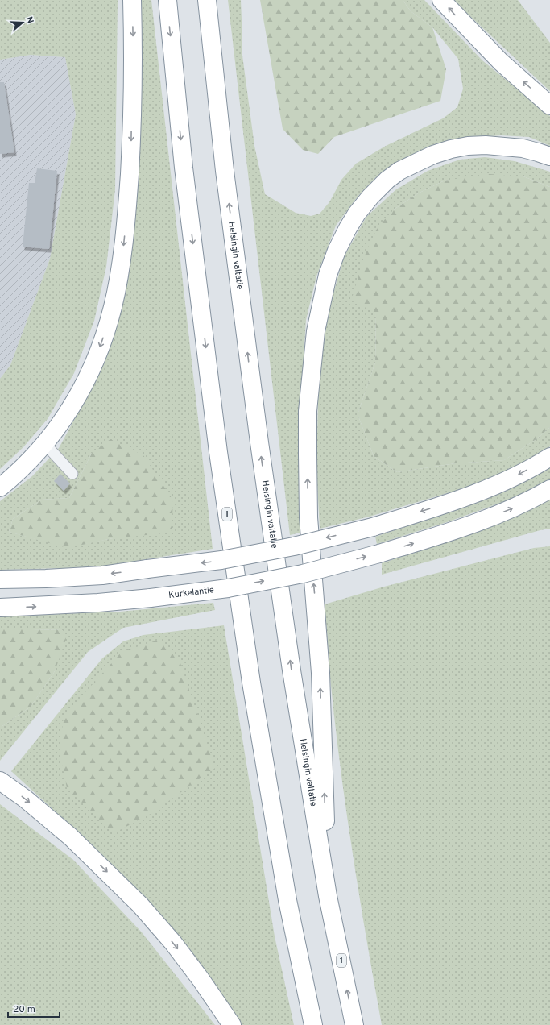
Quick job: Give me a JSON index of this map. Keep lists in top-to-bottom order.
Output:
{
  "streets": {
    "highway": ["Helsingin valtatie", "1", "Kurkelantie"]
  },
  "scale_bar": "20 m",
  "north": "right"
}
